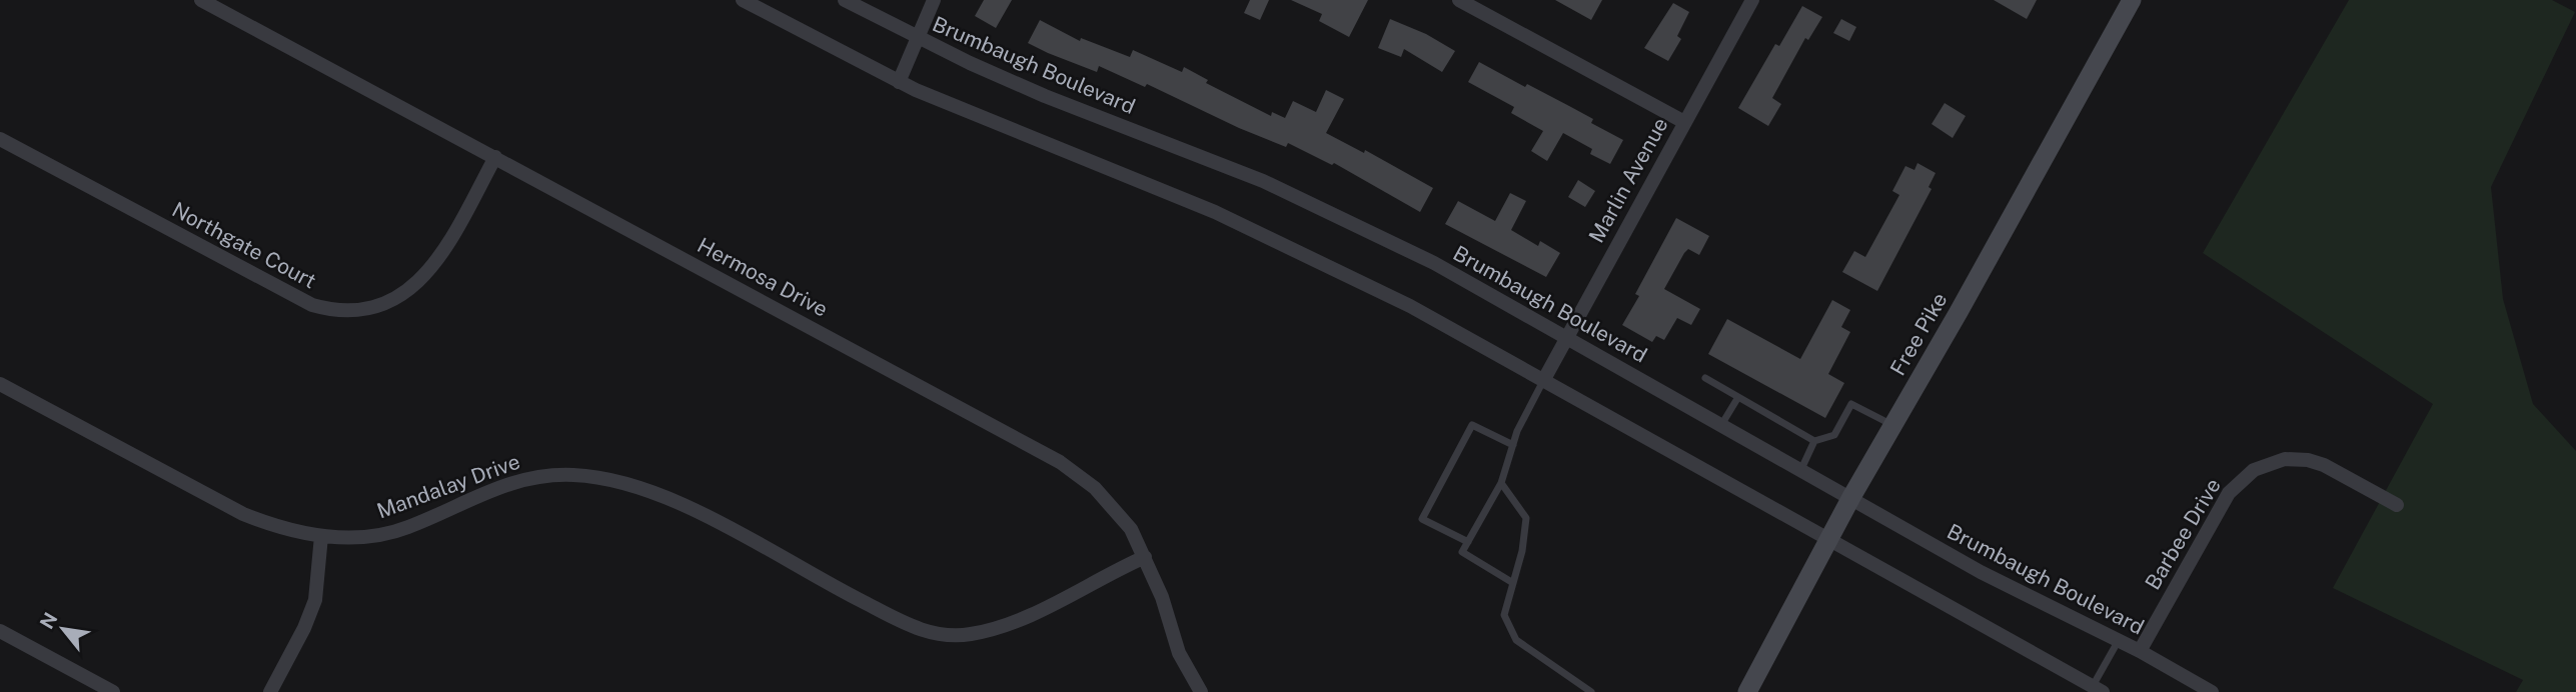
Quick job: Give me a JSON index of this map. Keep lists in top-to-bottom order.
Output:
{
  "streets": {
    "main road": ["Free Pike"],
    "street": [
      "Brumbaugh Boulevard",
      "Marlin Avenue",
      "Northgate Court",
      "Hermosa Drive",
      "Mandalay Drive",
      "Barbee Drive"
    ]
  },
  "crossings": [
    ["Brumbaugh Boulevard", "Marlin Avenue"],
    ["Brumbaugh Boulevard", "Free Pike"],
    ["Brumbaugh Boulevard", "Barbee Drive"],
    ["Northgate Court", "Hermosa Drive"],
    ["Hermosa Drive", "Mandalay Drive"]
  ],
  "north": "top left"
}
